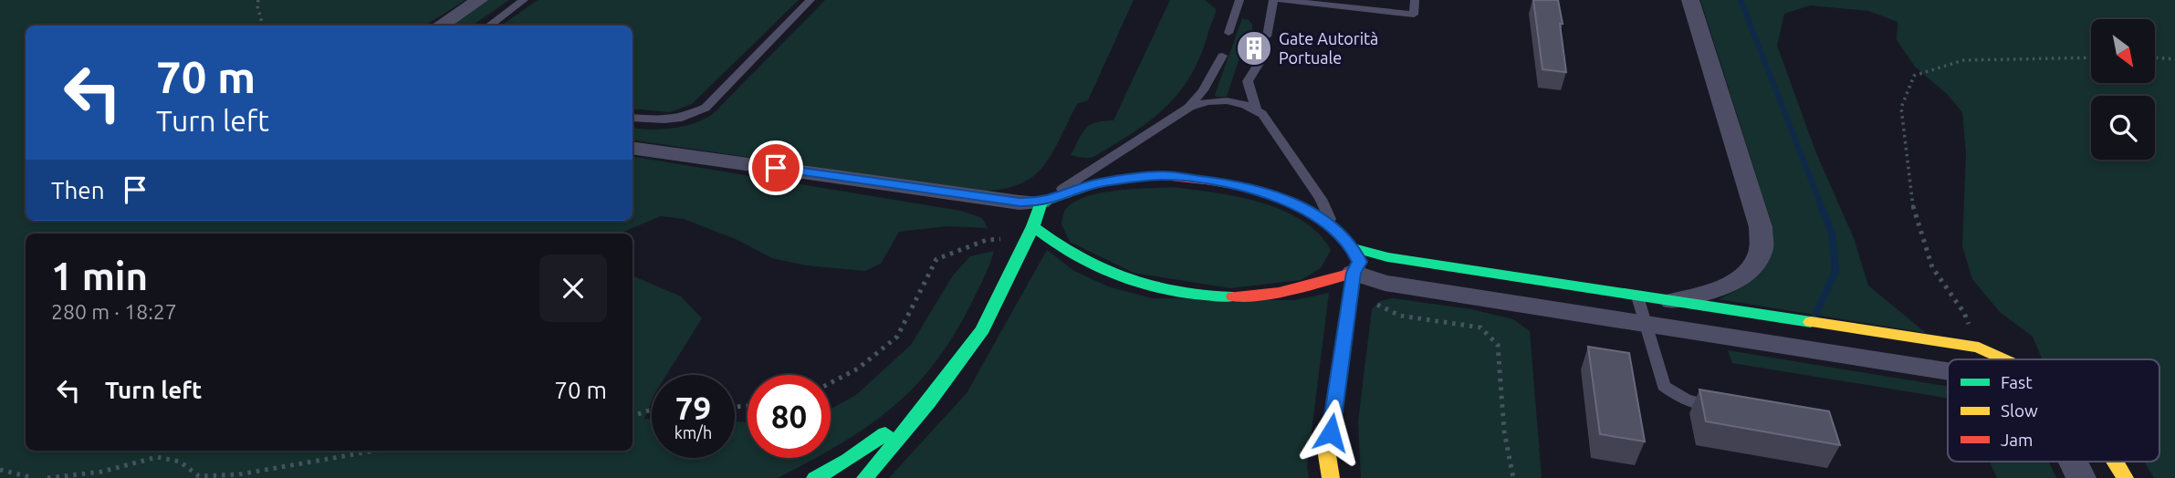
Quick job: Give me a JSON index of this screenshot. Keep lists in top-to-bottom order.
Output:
{
  "places": {
    "building": ["Gate Autorità Portuale"]
  },
  "legend": ["Fast", "Slow", "Jam"],
  "north": "bottom right",
  "page": {
    "turn": ["70 m", "Turn left"],
    "then": "Then",
    "heading": ["1 min", "280 m · 18:27"],
    "list": [
      {
        "name": "Turn left",
        "value": "70 m"
      }
    ],
    "speed": "79 km/h",
    "limit": "80"
  }
}
